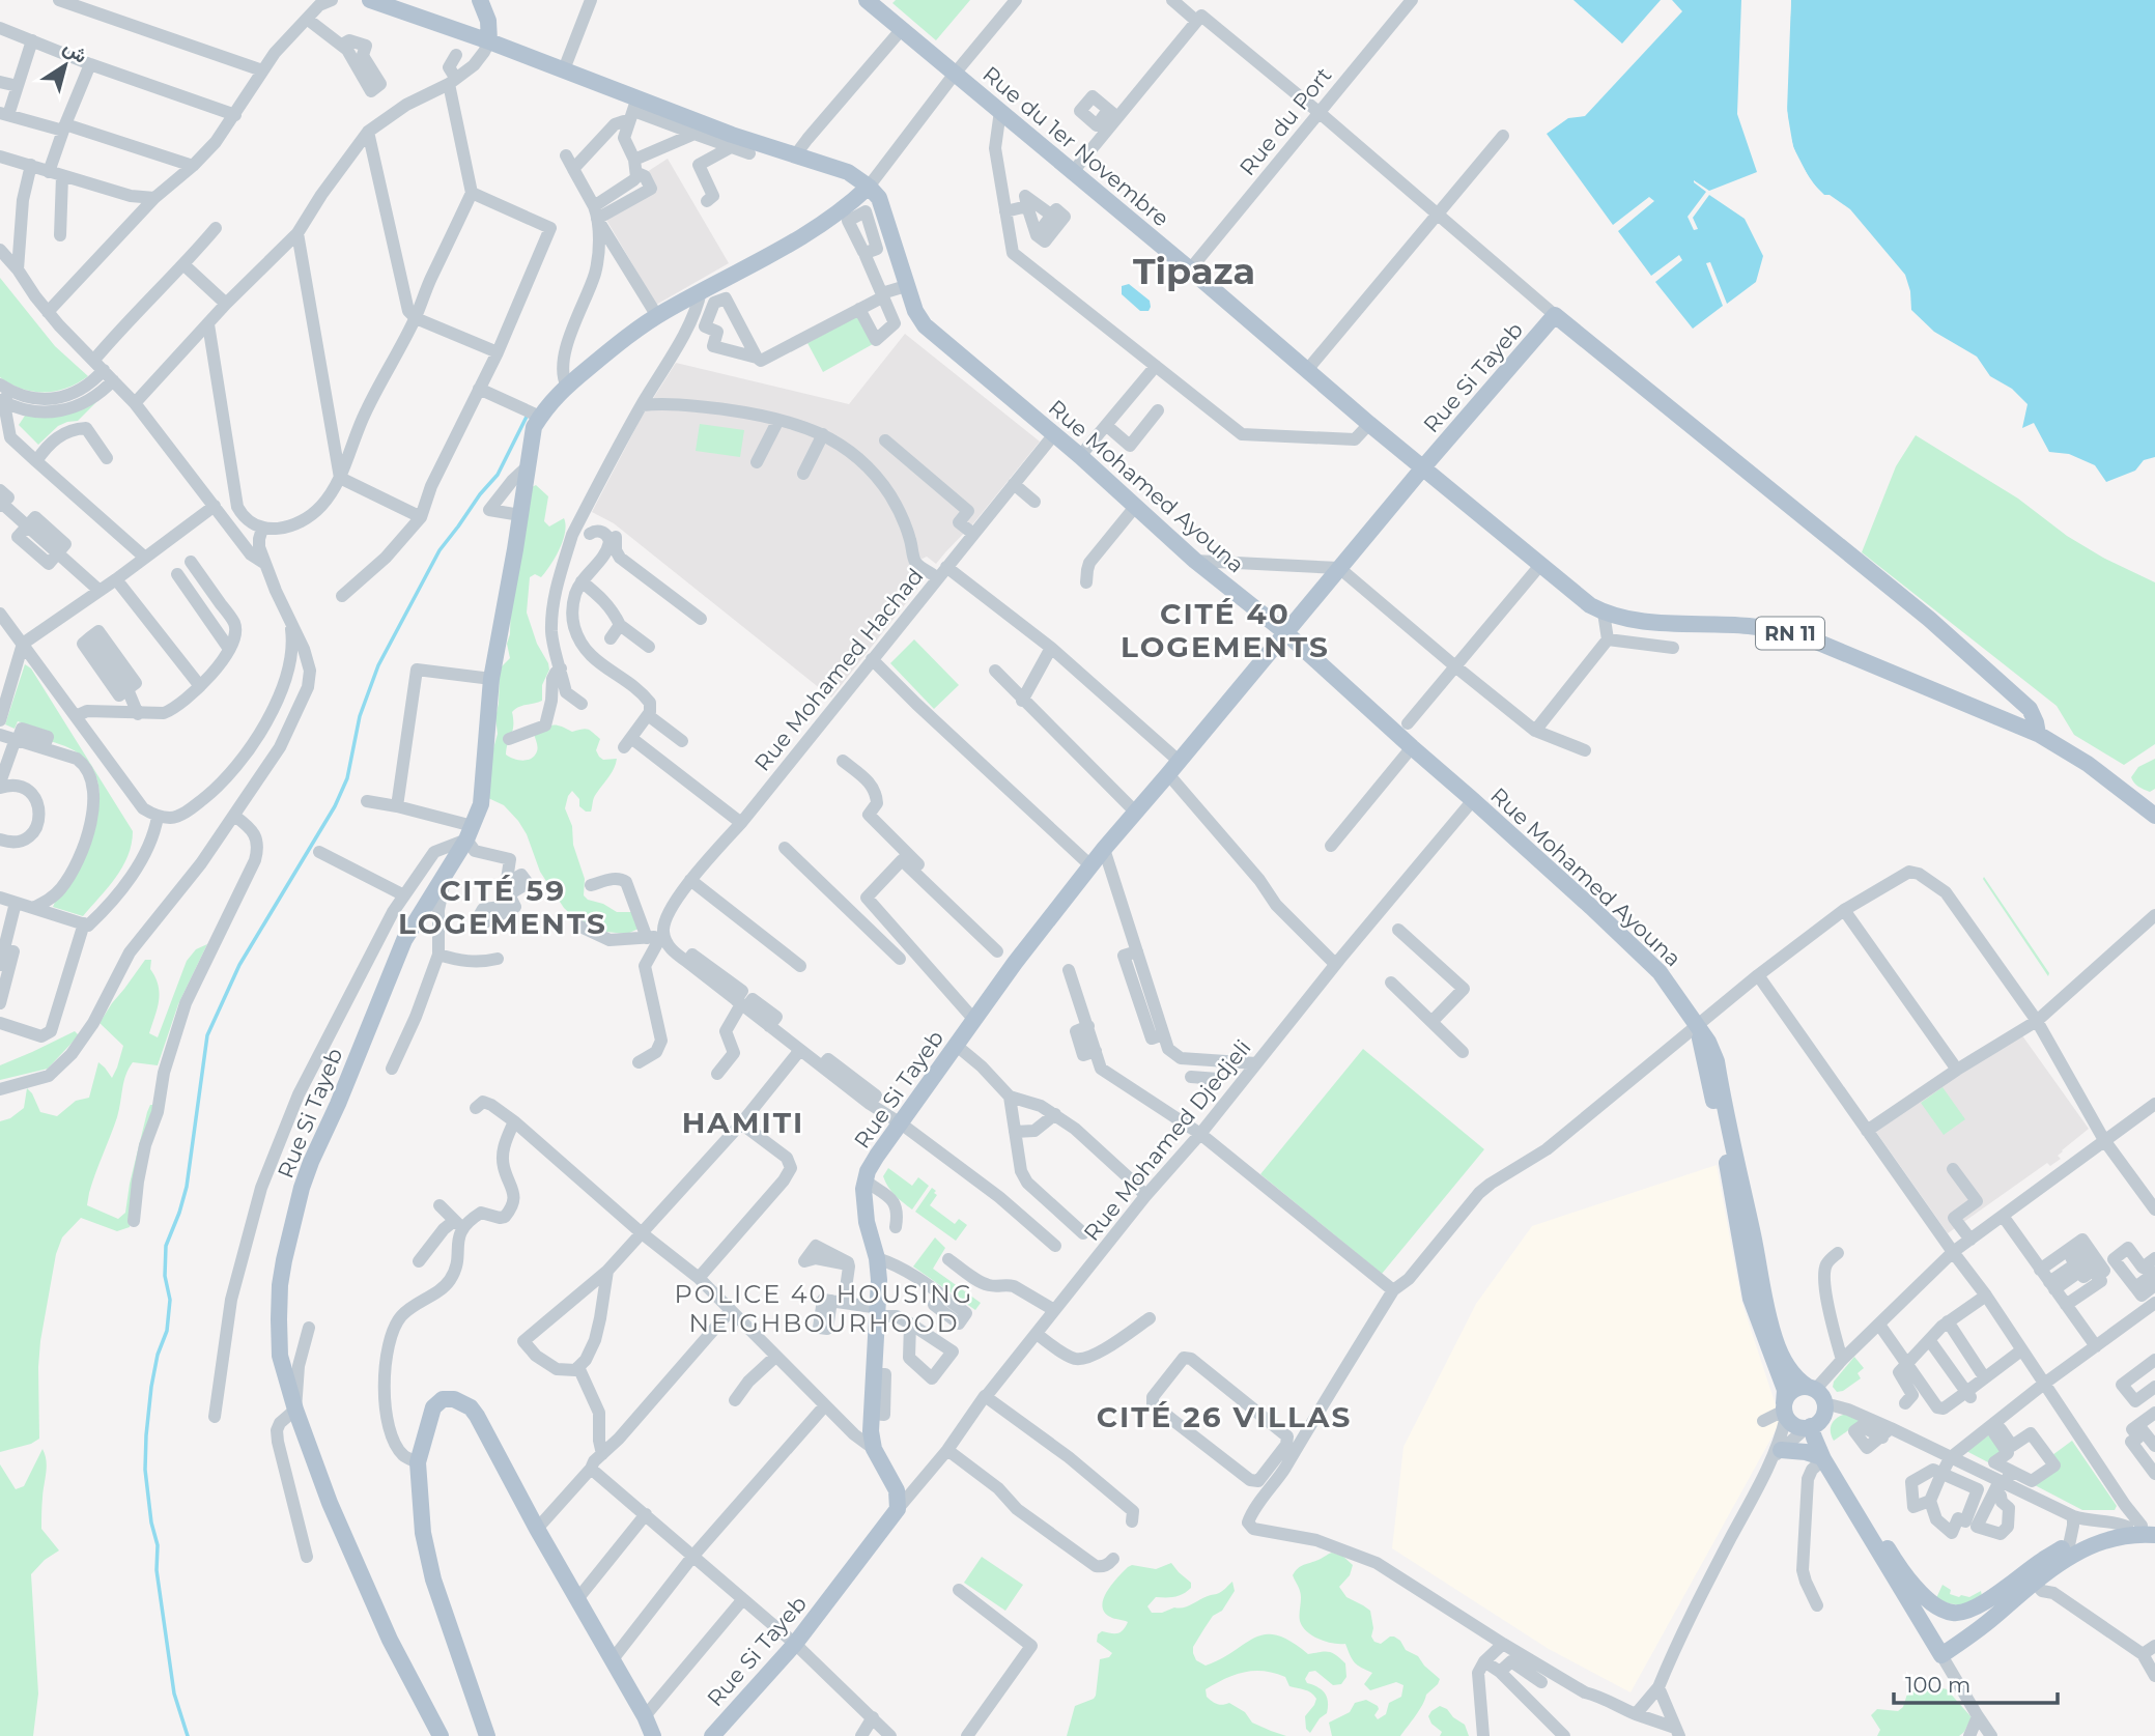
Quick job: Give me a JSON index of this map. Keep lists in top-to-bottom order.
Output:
{
  "streets": {
    "main road": [
      "Rue du 1er Novembre",
      "Rue Si Tayeb",
      "Rue Mohamed Ayouna",
      "RN 11"
    ],
    "street": ["Rue du Port", "Rue Mohamed Hachad", "Rue Mohamed Djedjeli"]
  },
  "crossings": [
    ["Rue du Port", "Rue du 1er Novembre"],
    ["Rue du 1er Novembre", "Rue Si Tayeb"],
    ["Rue du 1er Novembre", "RN 11"],
    ["Rue Si Tayeb", "Rue Mohamed Ayouna"],
    ["Rue Si Tayeb", "RN 11"],
    ["Rue Si Tayeb", "Rue Mohamed Djedjeli"],
    ["Rue Mohamed Ayouna", "Rue Mohamed Hachad"],
    ["Rue Mohamed Ayouna", "Rue Mohamed Djedjeli"]
  ],
  "districts": [
    "Tipaza",
    "CITÉ 40 LOGEMENTS",
    "CITÉ 59 LOGEMENTS",
    "HAMITI",
    "POLICE 40 HOUSING NEIGHBOURHOOD",
    "CITÉ 26 VILLAS"
  ],
  "scale_bar": "100 m",
  "north": "top right"
}
